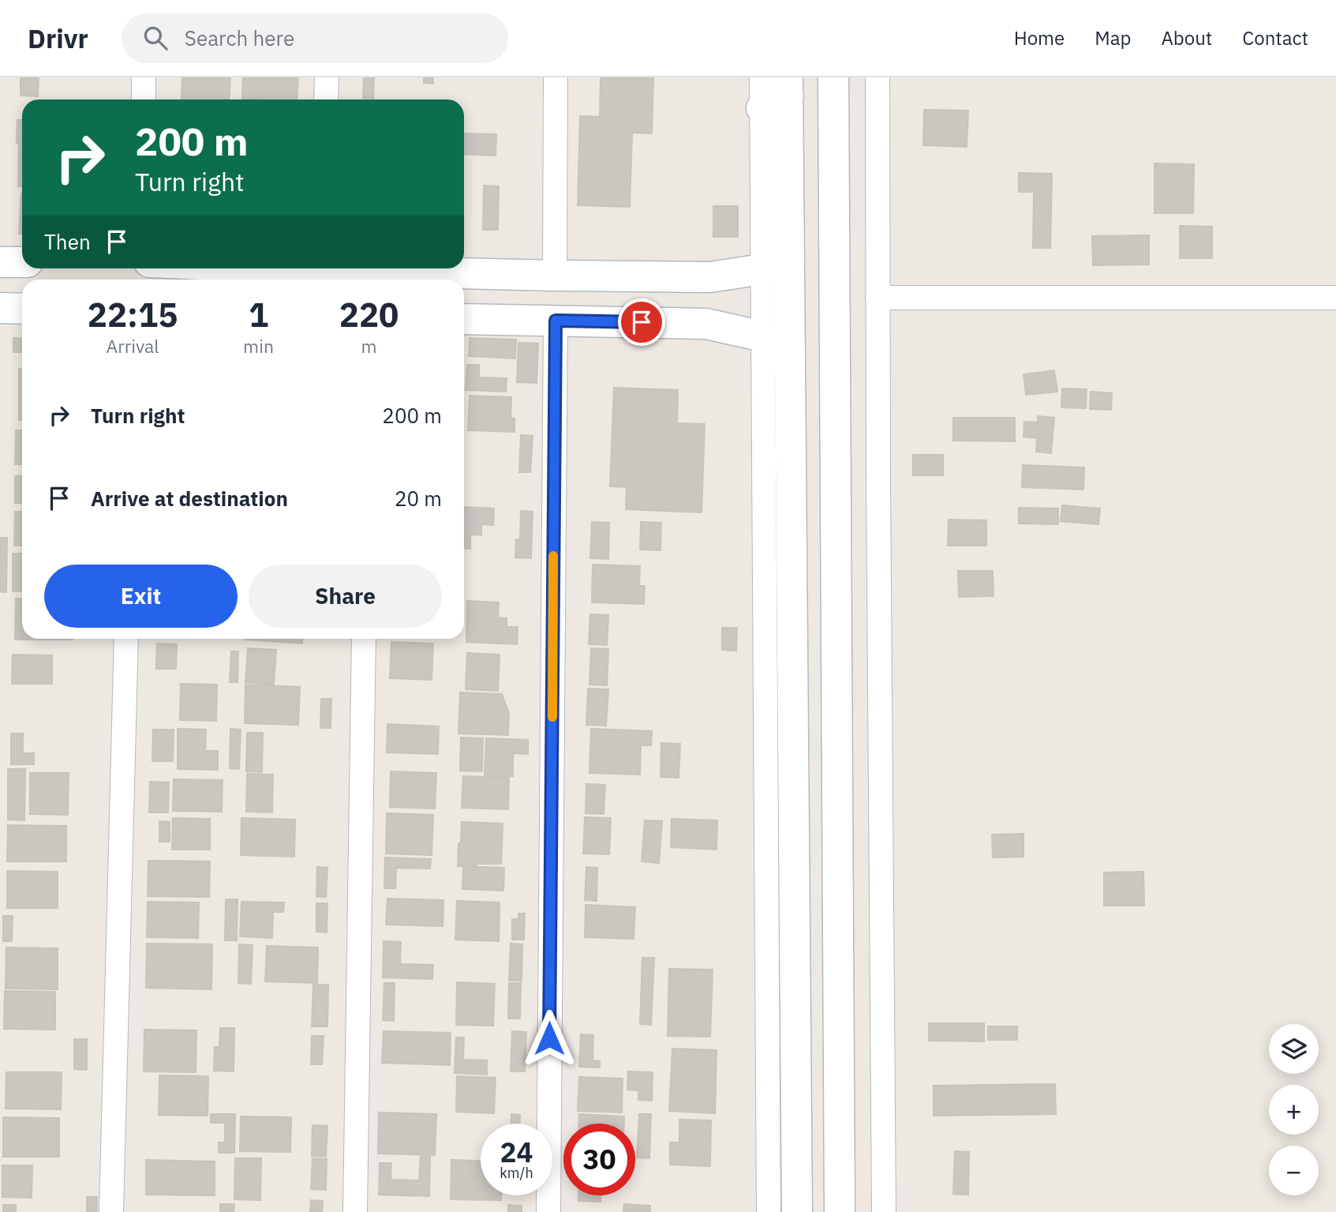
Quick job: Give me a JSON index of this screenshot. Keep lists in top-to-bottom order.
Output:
{
  "page": {
    "header": "Drivr",
    "search": "Search here",
    "nav": [
      "Home",
      "Map",
      "About",
      "Contact"
    ],
    "turn": ["200 m", "Turn right"],
    "then": "Then",
    "eta": [
      "22:15",
      "Arrival",
      "1",
      "min",
      "220",
      "m"
    ],
    "list": [
      {
        "name": "Turn right",
        "value": "200 m"
      },
      {
        "name": "Arrive at destination",
        "value": "20 m"
      }
    ],
    "buttons": ["Exit", "Share"],
    "map_buttons": ["+", "−"],
    "speed": "24 km/h",
    "limit": "30"
  }
}
